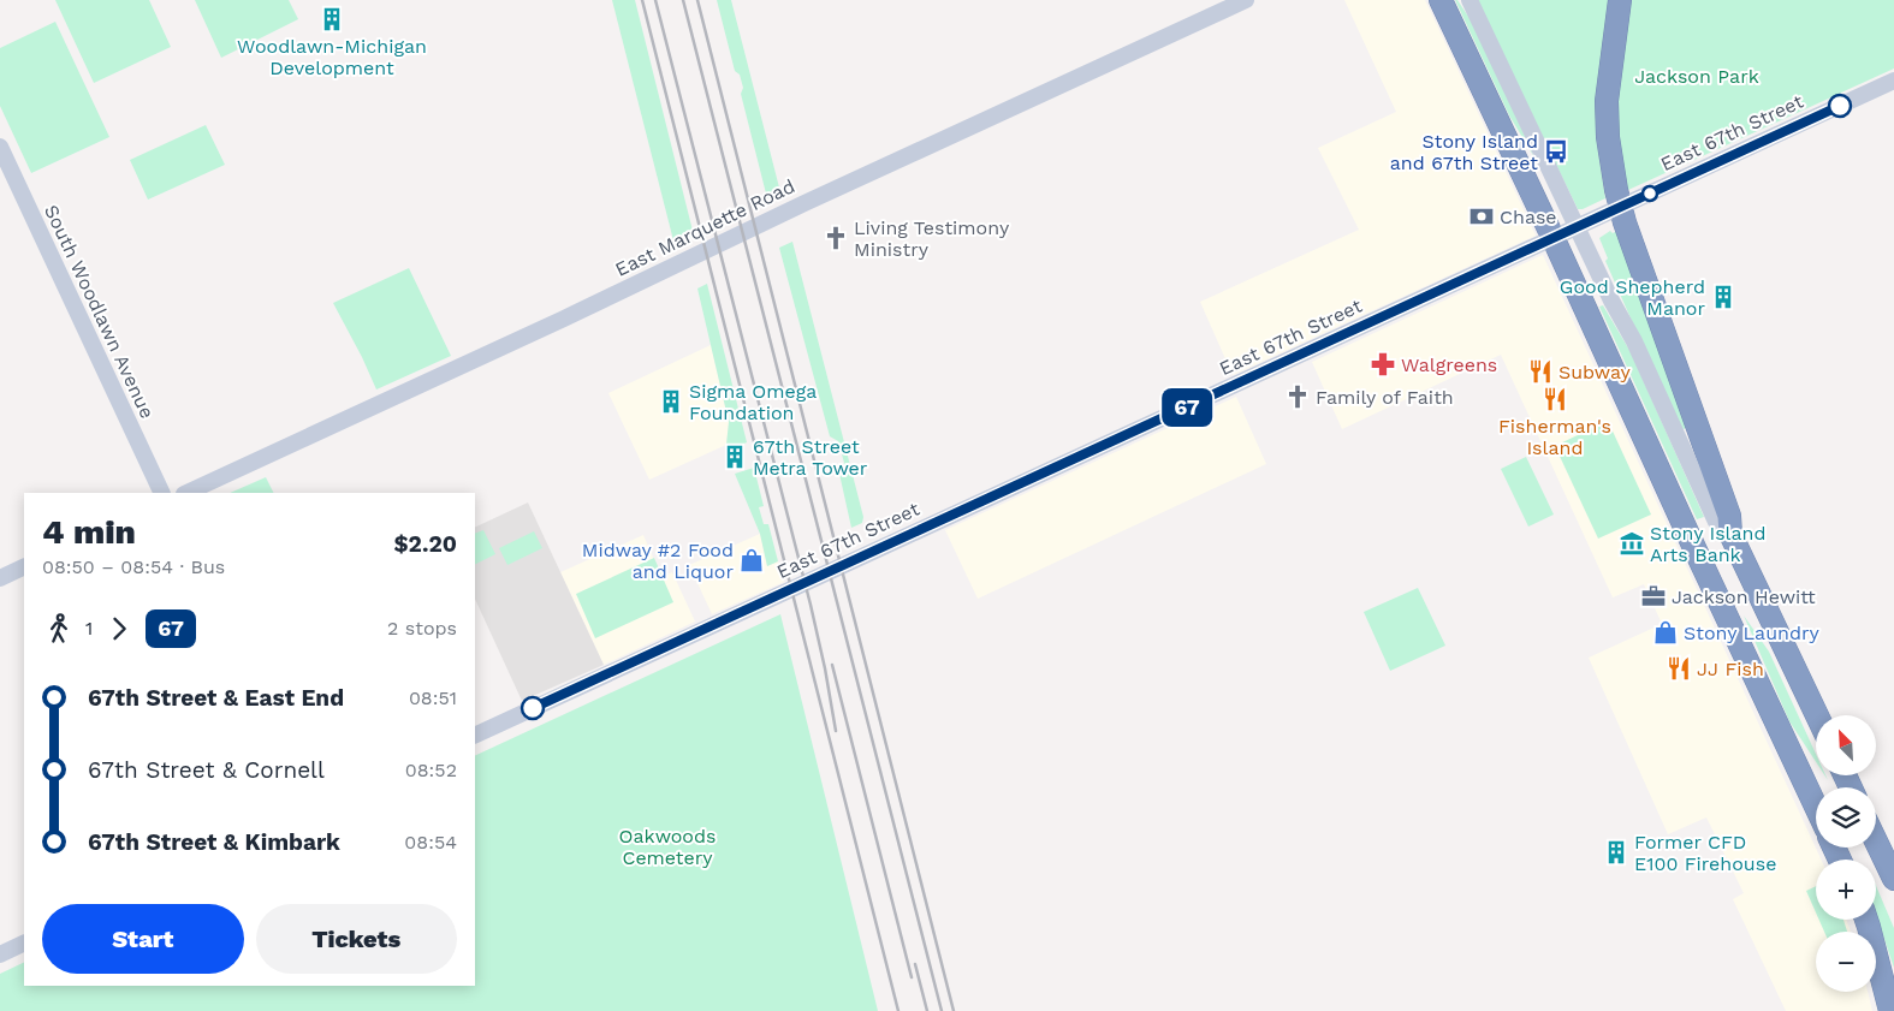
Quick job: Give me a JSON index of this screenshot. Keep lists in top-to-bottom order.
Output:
{
  "streets": {
    "street": ["East 67th Street", "East Marquette Road", "South Woodlawn Avenue"]
  },
  "parks": ["Jackson Park", "Oakwoods Cemetery"],
  "places": {
    "building": [
      "Woodlawn-Michigan Development",
      "Good Shepherd Manor",
      "Sigma Omega Foundation",
      "67th Street Metra Tower",
      "Former CFD E100 Firehouse"
    ],
    "bus stop": ["Stony Island and 67th Street"],
    "bank": ["Chase"],
    "church": ["Living Testimony Ministry", "Family of Faith"],
    "pharmacy": ["Walgreens"],
    "restaurant": ["Subway", "Fisherman's Island", "JJ Fish"],
    "museum": ["Stony Island Arts Bank"],
    "shop": ["Midway #2 Food and Liquor", "Stony Laundry"],
    "office": ["Jackson Hewitt"]
  },
  "lines": ["bus line 67"],
  "north": "top left",
  "page": {
    "on_map": "67",
    "heading": ["4 min", "08:50 – 08:54 · Bus", "$2.20"],
    "legs": ["1", "67", "2 stops"],
    "list": [
      {
        "name": "67th Street & East End",
        "value": "08:51"
      },
      {
        "name": "67th Street & Cornell",
        "value": "08:52"
      },
      {
        "name": "67th Street & Kimbark",
        "value": "08:54"
      }
    ],
    "map_buttons": ["+", "−"],
    "buttons": ["Start", "Tickets"]
  }
}
